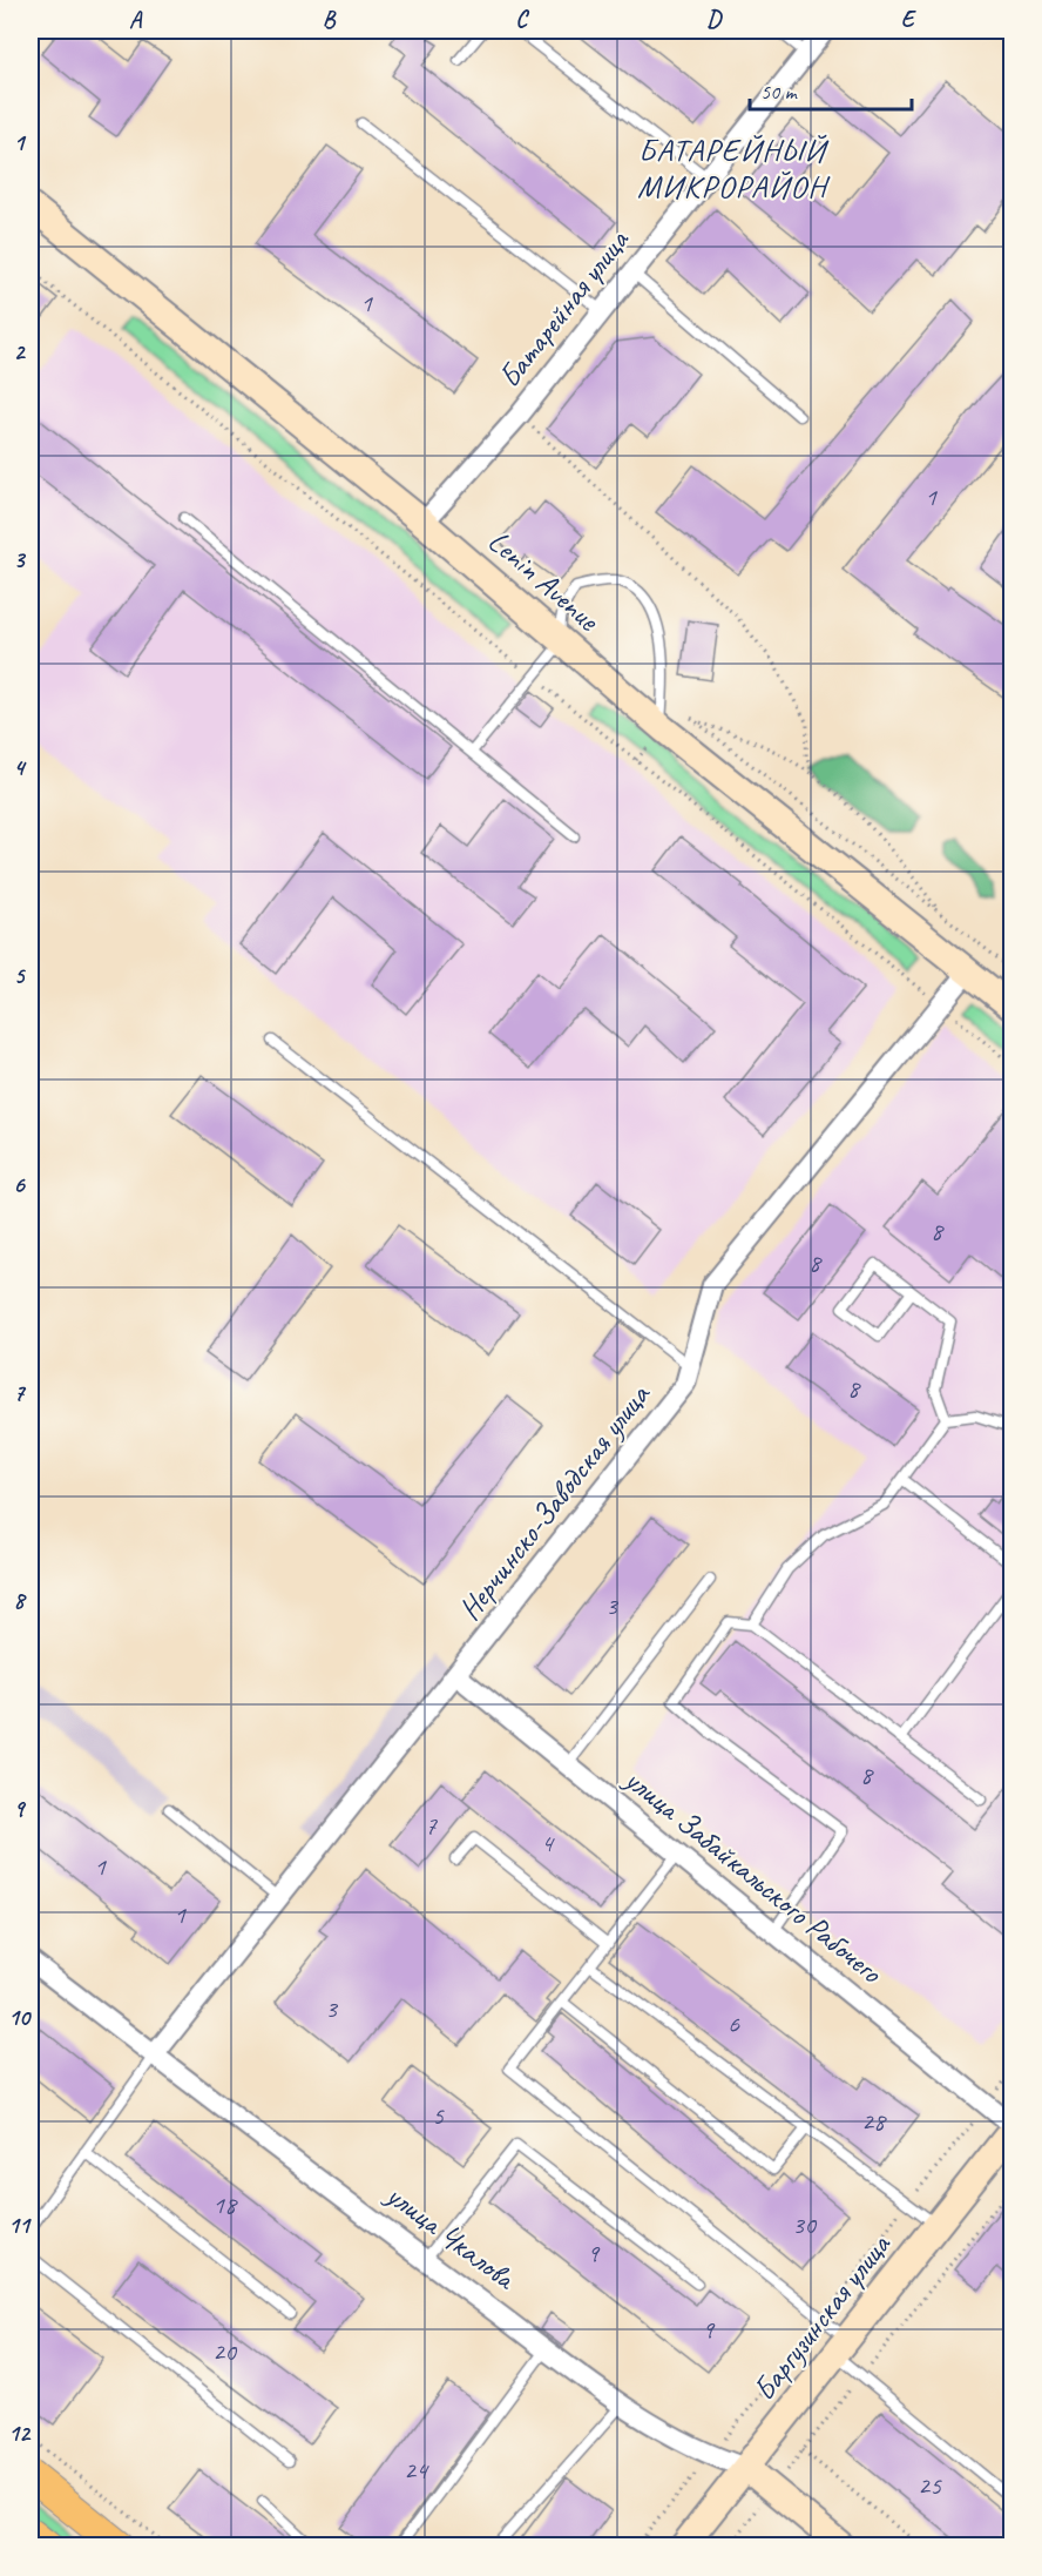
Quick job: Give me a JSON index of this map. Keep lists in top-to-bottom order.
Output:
{
  "streets": {
    "main road": ["Lenin Avenue", "улица Чкалова", "Баргузинская улица"],
    "street": ["Батарейная улица", "Нерчинско-Заводская улица", "улица Забайкальского Рабочего"]
  },
  "crossings": [
    ["Батарейная улица", "Lenin Avenue"],
    ["Lenin Avenue", "Нерчинско-Заводская улица"],
    ["Нерчинско-Заводская улица", "улица Забайкальского Рабочего"],
    ["Нерчинско-Заводская улица", "улица Чкалова"],
    ["улица Чкалова", "Баргузинская улица"]
  ],
  "districts": ["БАТАРЕЙНЫЙ МИКРОРАЙОН"],
  "house_numbers": [
    "1",
    "1",
    "8",
    "8",
    "8",
    "3",
    "8",
    "7",
    "4",
    "1",
    "1",
    "3",
    "6",
    "5",
    "28",
    "18",
    "30",
    "9",
    "9",
    "20",
    "24",
    "25"
  ],
  "scale_bar": "50 m",
  "grid": {
    "columns": [
      "A",
      "B",
      "C",
      "D",
      "E"
    ],
    "rows": [
      "1",
      "2",
      "3",
      "4",
      "5",
      "6",
      "7",
      "8",
      "9",
      "10",
      "11",
      "12"
    ]
  }
}
